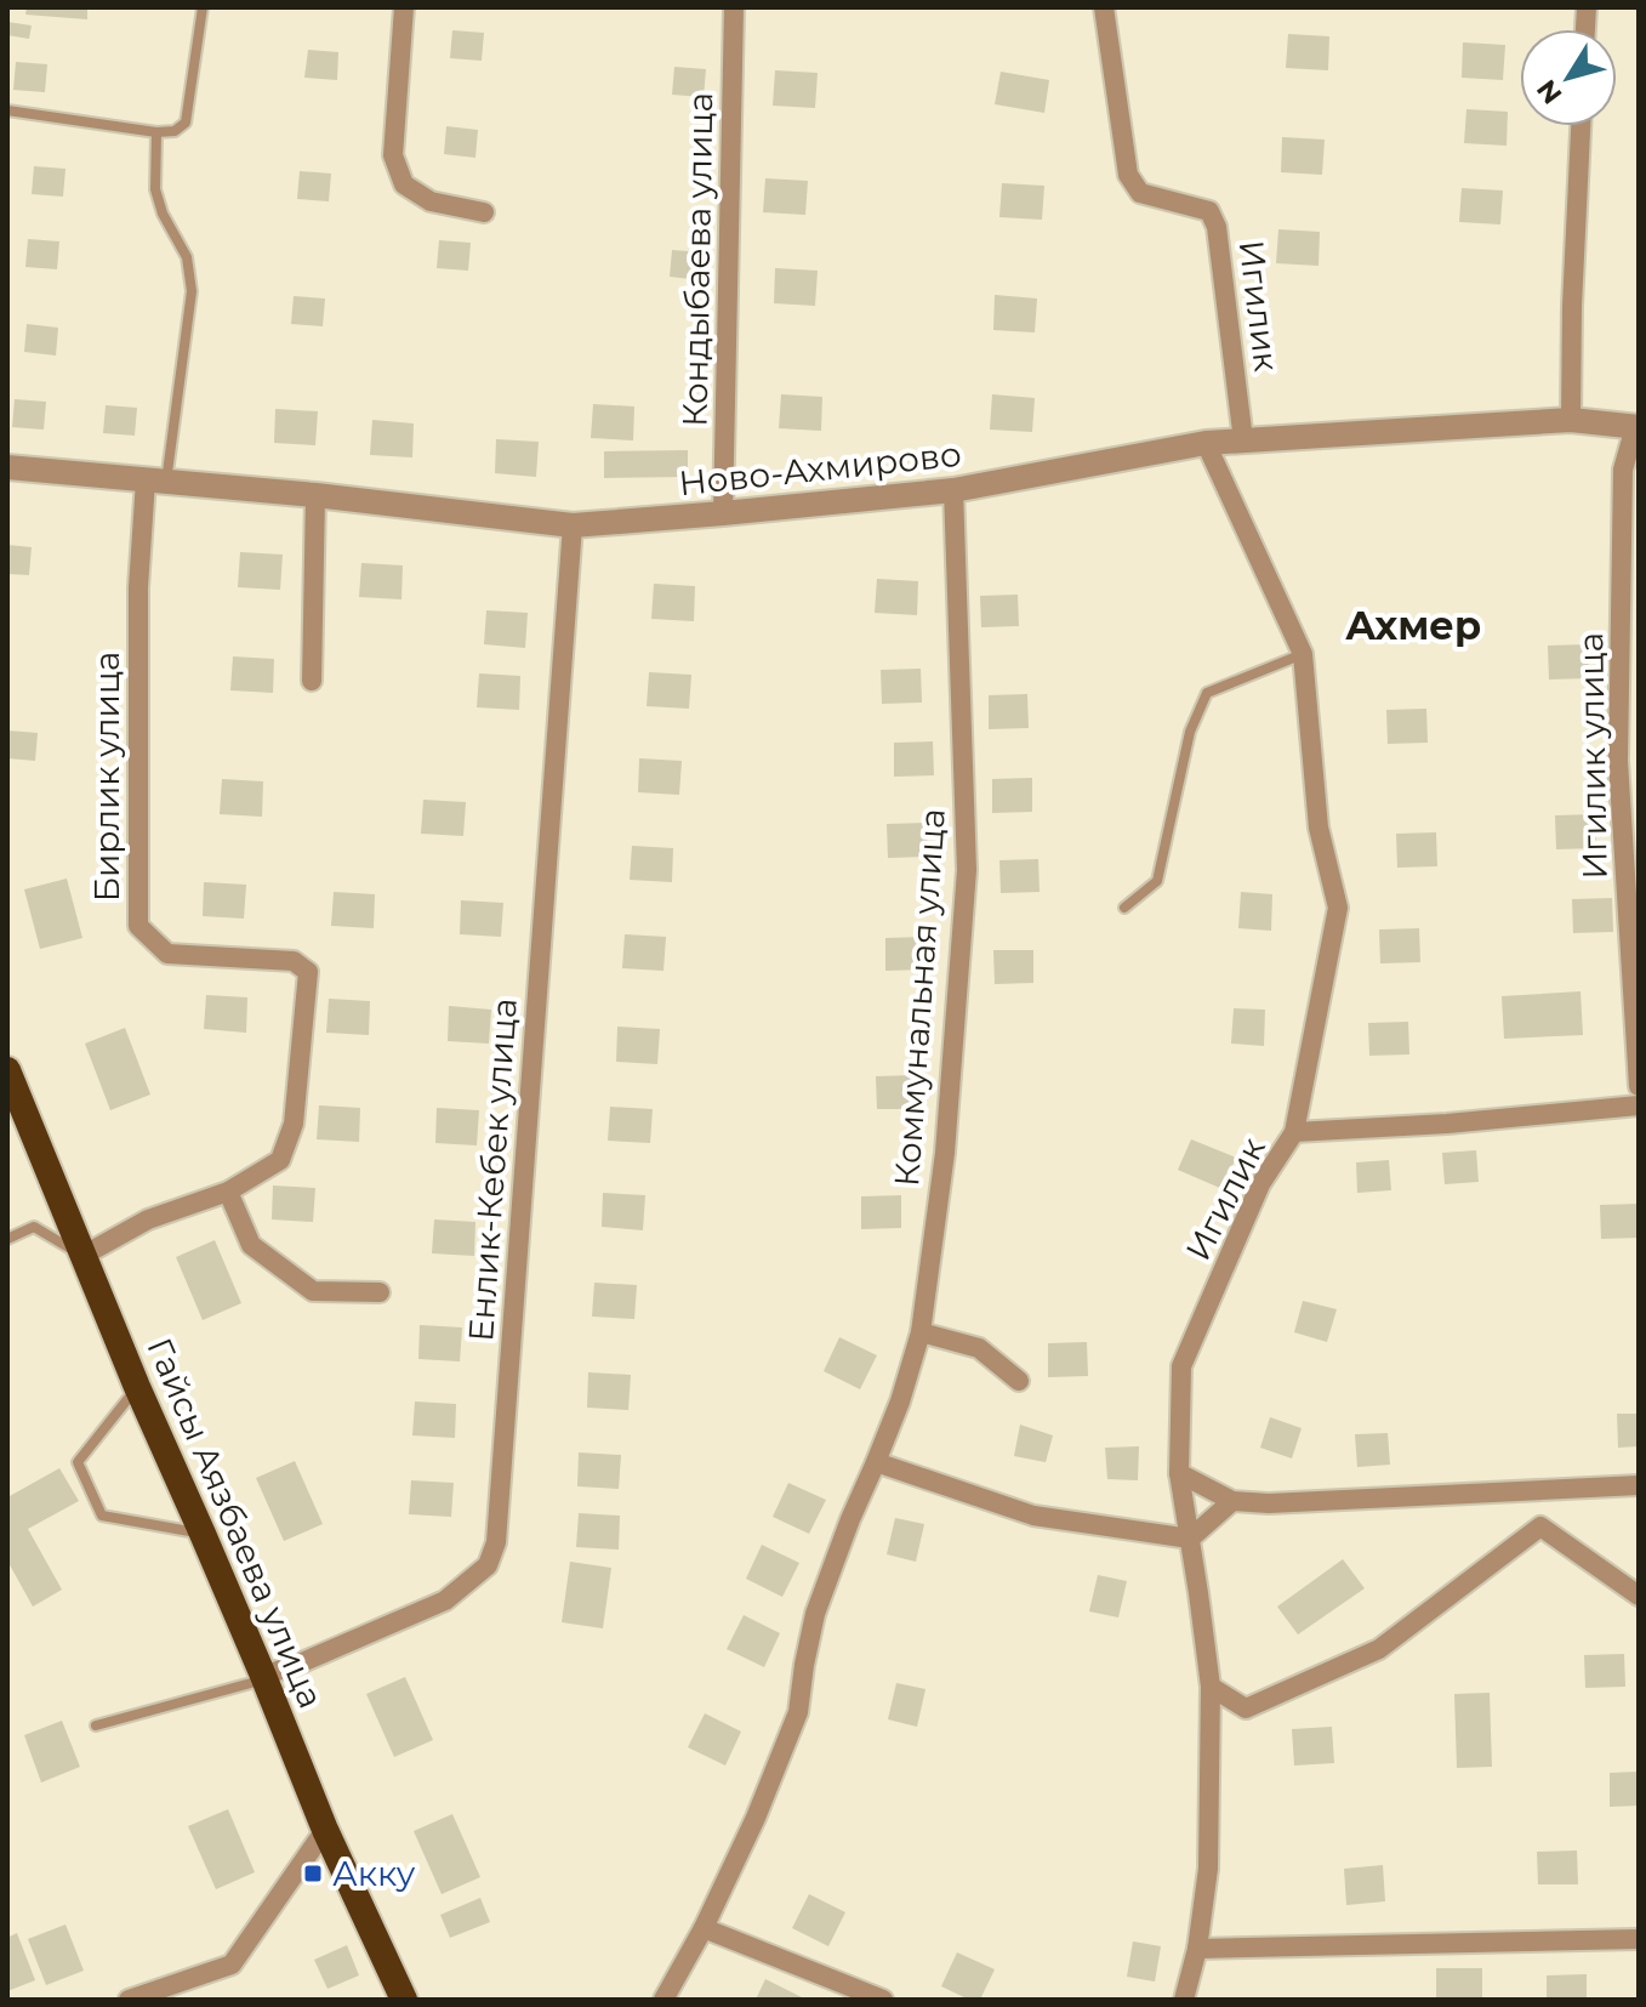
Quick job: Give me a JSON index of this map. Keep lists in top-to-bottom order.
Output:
{
  "streets": {
    "highway": ["Гайсы Аязбаева улица"],
    "street": [
      "Кондыбаева улица",
      "Игилик",
      "Ново-Ахмирово",
      "Игилик улица",
      "Бирлик улица",
      "Коммунальная улица",
      "Енлик-Кебек улица"
    ]
  },
  "crossings": [
    ["Кондыбаева улица", "Ново-Ахмирово"],
    ["Игилик", "Ново-Ахмирово"],
    ["Ново-Ахмирово", "Игилик улица"],
    ["Ново-Ахмирово", "Бирлик улица"],
    ["Ново-Ахмирово", "Коммунальная улица"],
    ["Ново-Ахмирово", "Енлик-Кебек улица"],
    ["Бирлик улица", "Гайсы Аязбаева улица"],
    ["Енлик-Кебек улица", "Гайсы Аязбаева улица"]
  ],
  "districts": ["Ахмер"],
  "places": {
    "transit": ["Акку"]
  },
  "north": "bottom left"
}
